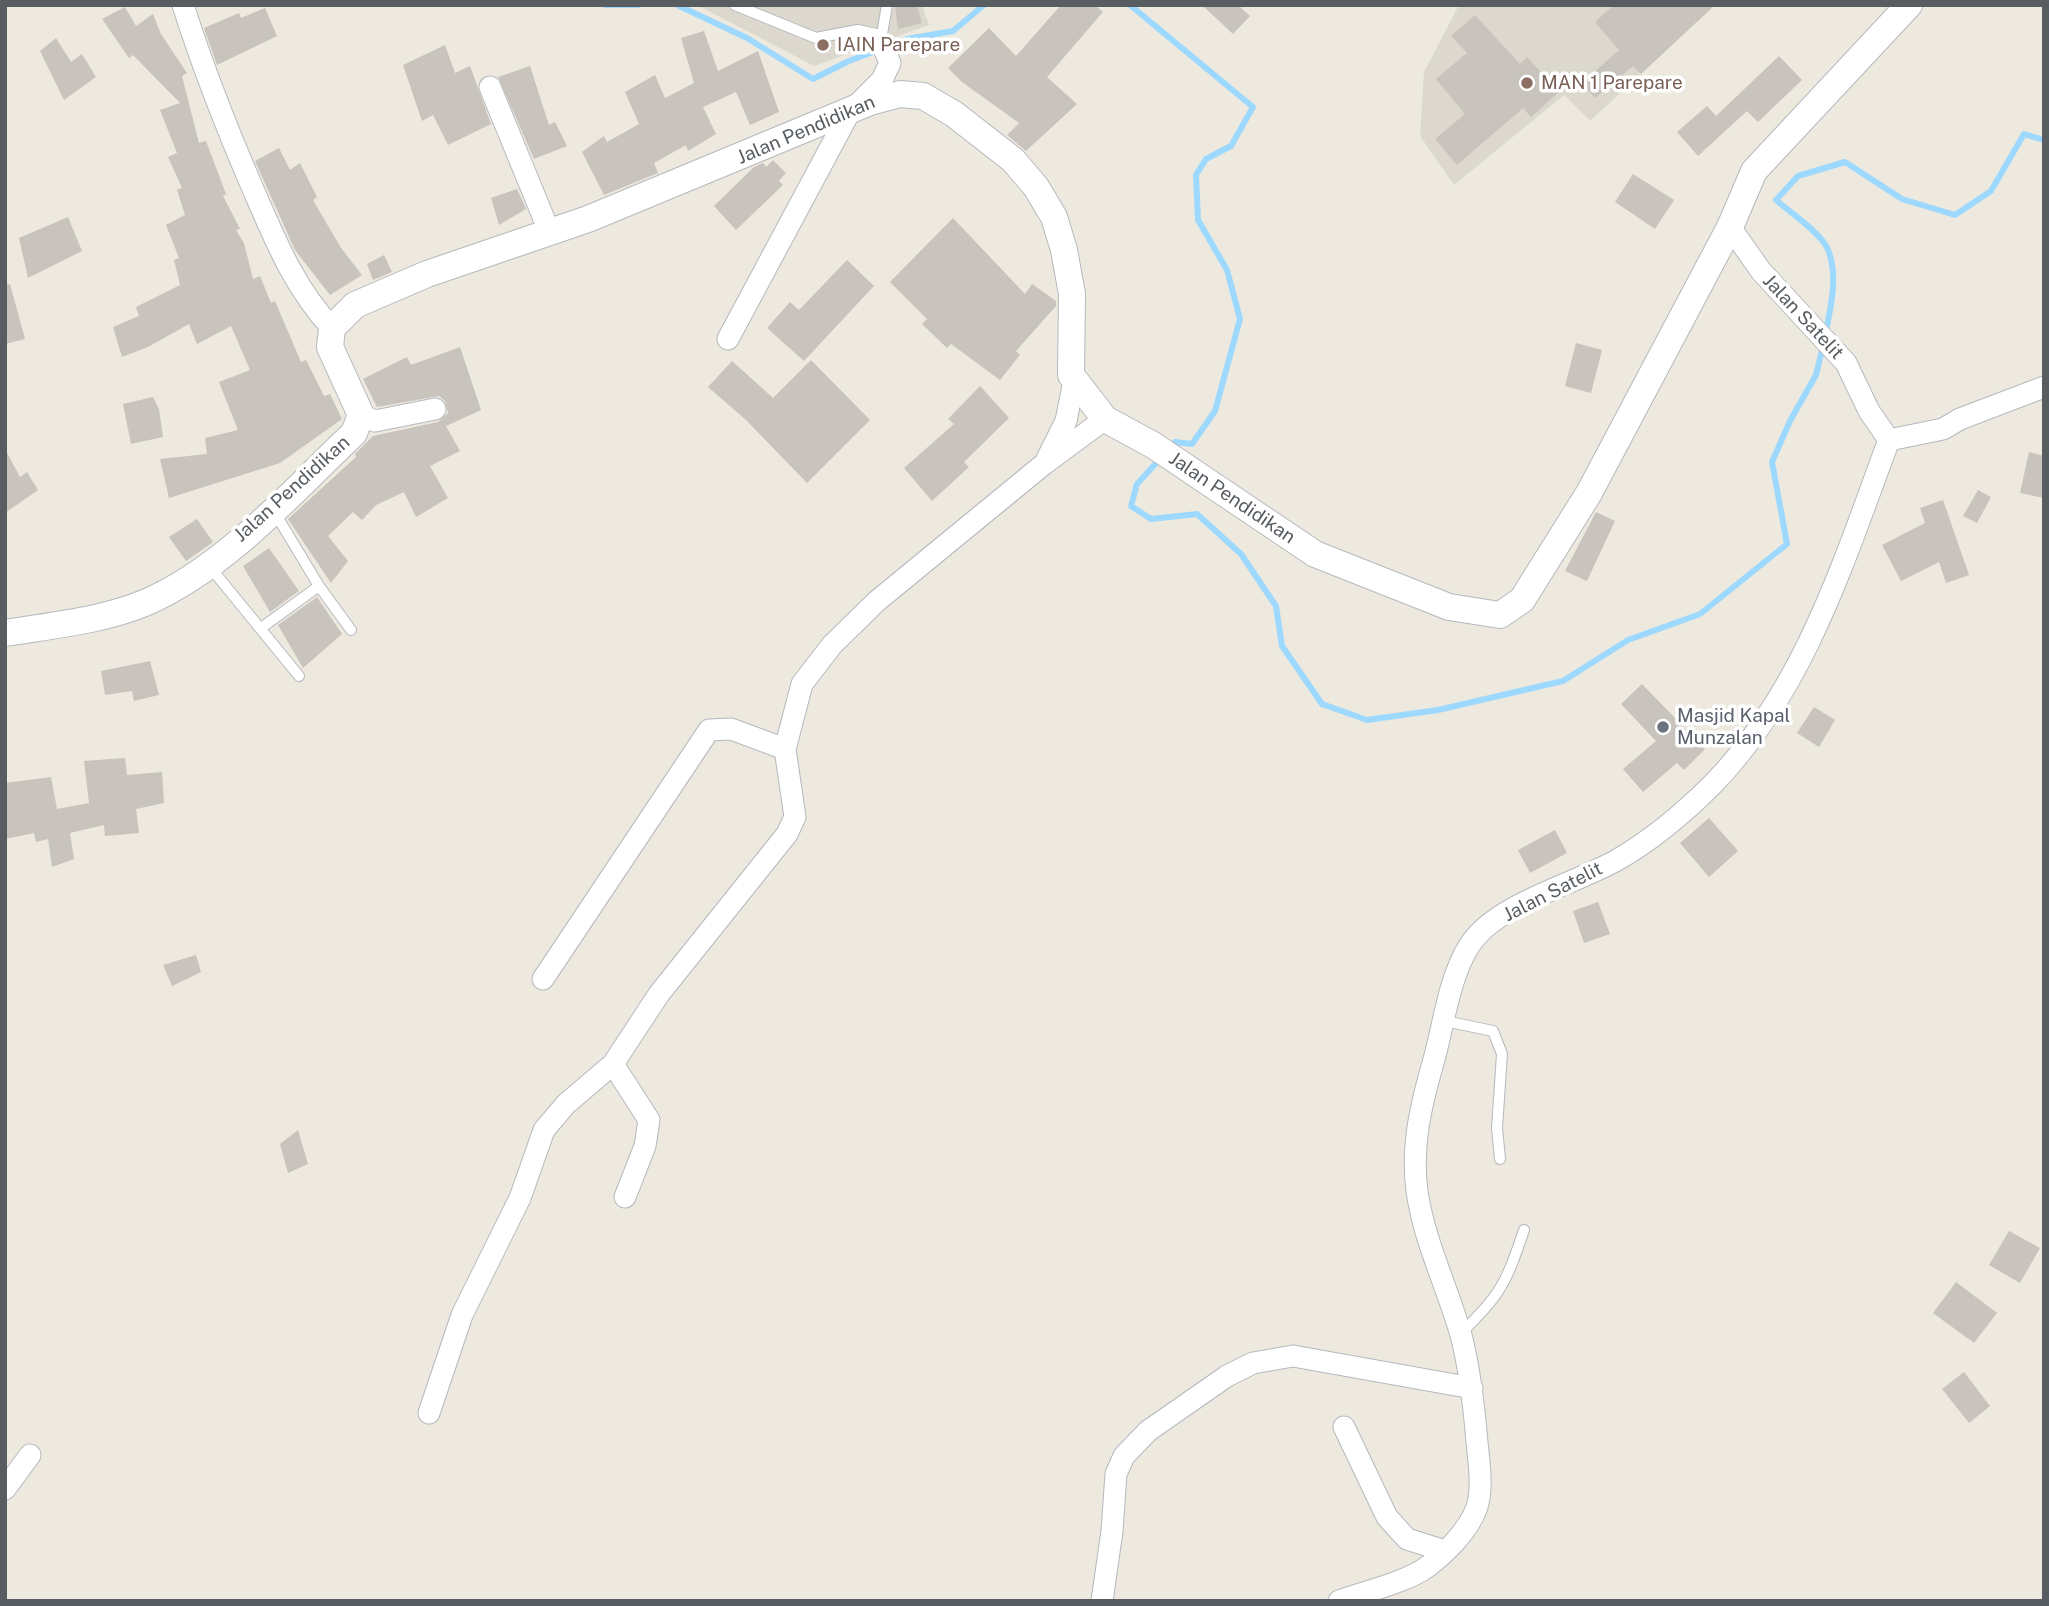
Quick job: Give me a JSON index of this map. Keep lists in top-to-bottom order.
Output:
{
  "streets": {
    "street": ["Jalan Pendidikan", "Jalan Satelit"]
  },
  "crossings": [
    ["Jalan Pendidikan", "Jalan Satelit"]
  ],
  "places": ["IAIN Parepare", "MAN 1 Parepare", "Masjid Kapal Munzalan"]
}
